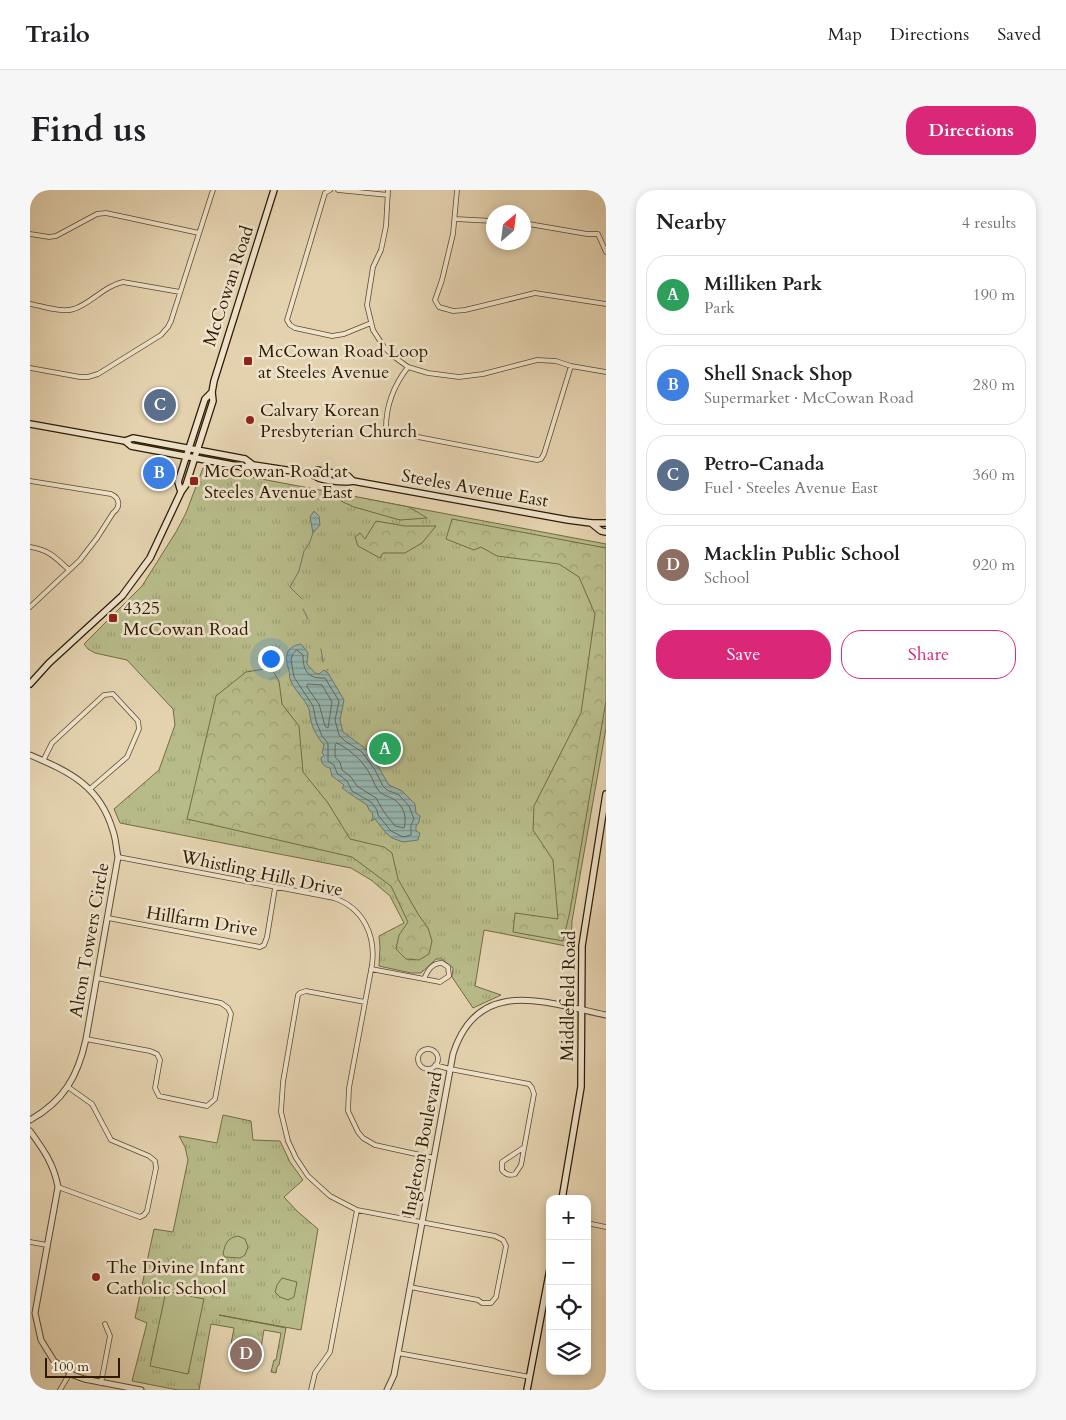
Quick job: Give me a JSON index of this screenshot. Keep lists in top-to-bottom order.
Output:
{
  "streets": {
    "main road": ["McCowan Road", "Steeles Avenue East", "Middlefield Road"],
    "street": [
      "Whistling Hills Drive",
      "Hillfarm Drive",
      "Alton Towers Circle",
      "Ingleton Boulevard"
    ]
  },
  "crossings": [
    ["McCowan Road", "Steeles Avenue East"],
    ["Whistling Hills Drive", "Hillfarm Drive"],
    ["Whistling Hills Drive", "Alton Towers Circle"],
    ["Whistling Hills Drive", "Ingleton Boulevard"],
    ["Hillfarm Drive", "Alton Towers Circle"],
    ["Middlefield Road", "Ingleton Boulevard"]
  ],
  "places": {
    "transit": ["McCowan Road Loop at Steeles Avenue", "McCowan Road at Steeles Avenue East", "4325 McCowan Road"],
    "other": ["Calvary Korean Presbyterian Church", "The Divine Infant Catholic School"]
  },
  "scale_bar": "100 m",
  "north": "top right",
  "page": {
    "header": "Trailo",
    "nav": ["Map", "Directions", "Saved"],
    "title": "Find us",
    "buttons": [
      "Directions",
      ["Save", "Share"]
    ],
    "heading": ["Nearby", "4 results"],
    "list": [
      {
        "mark": "A",
        "name": "Milliken Park",
        "note": "Park",
        "value": "190 m"
      },
      {
        "mark": "B",
        "name": "Shell Snack Shop",
        "note": "Supermarket · McCowan Road",
        "value": "280 m"
      },
      {
        "mark": "C",
        "name": "Petro-Canada",
        "note": "Fuel · Steeles Avenue East",
        "value": "360 m"
      },
      {
        "mark": "D",
        "name": "Macklin Public School",
        "note": "School",
        "value": "920 m"
      }
    ],
    "pins": [
      "C",
      "B",
      "A",
      "D"
    ],
    "map_buttons": ["+", "−"],
    "scale": "100 m"
  }
}
